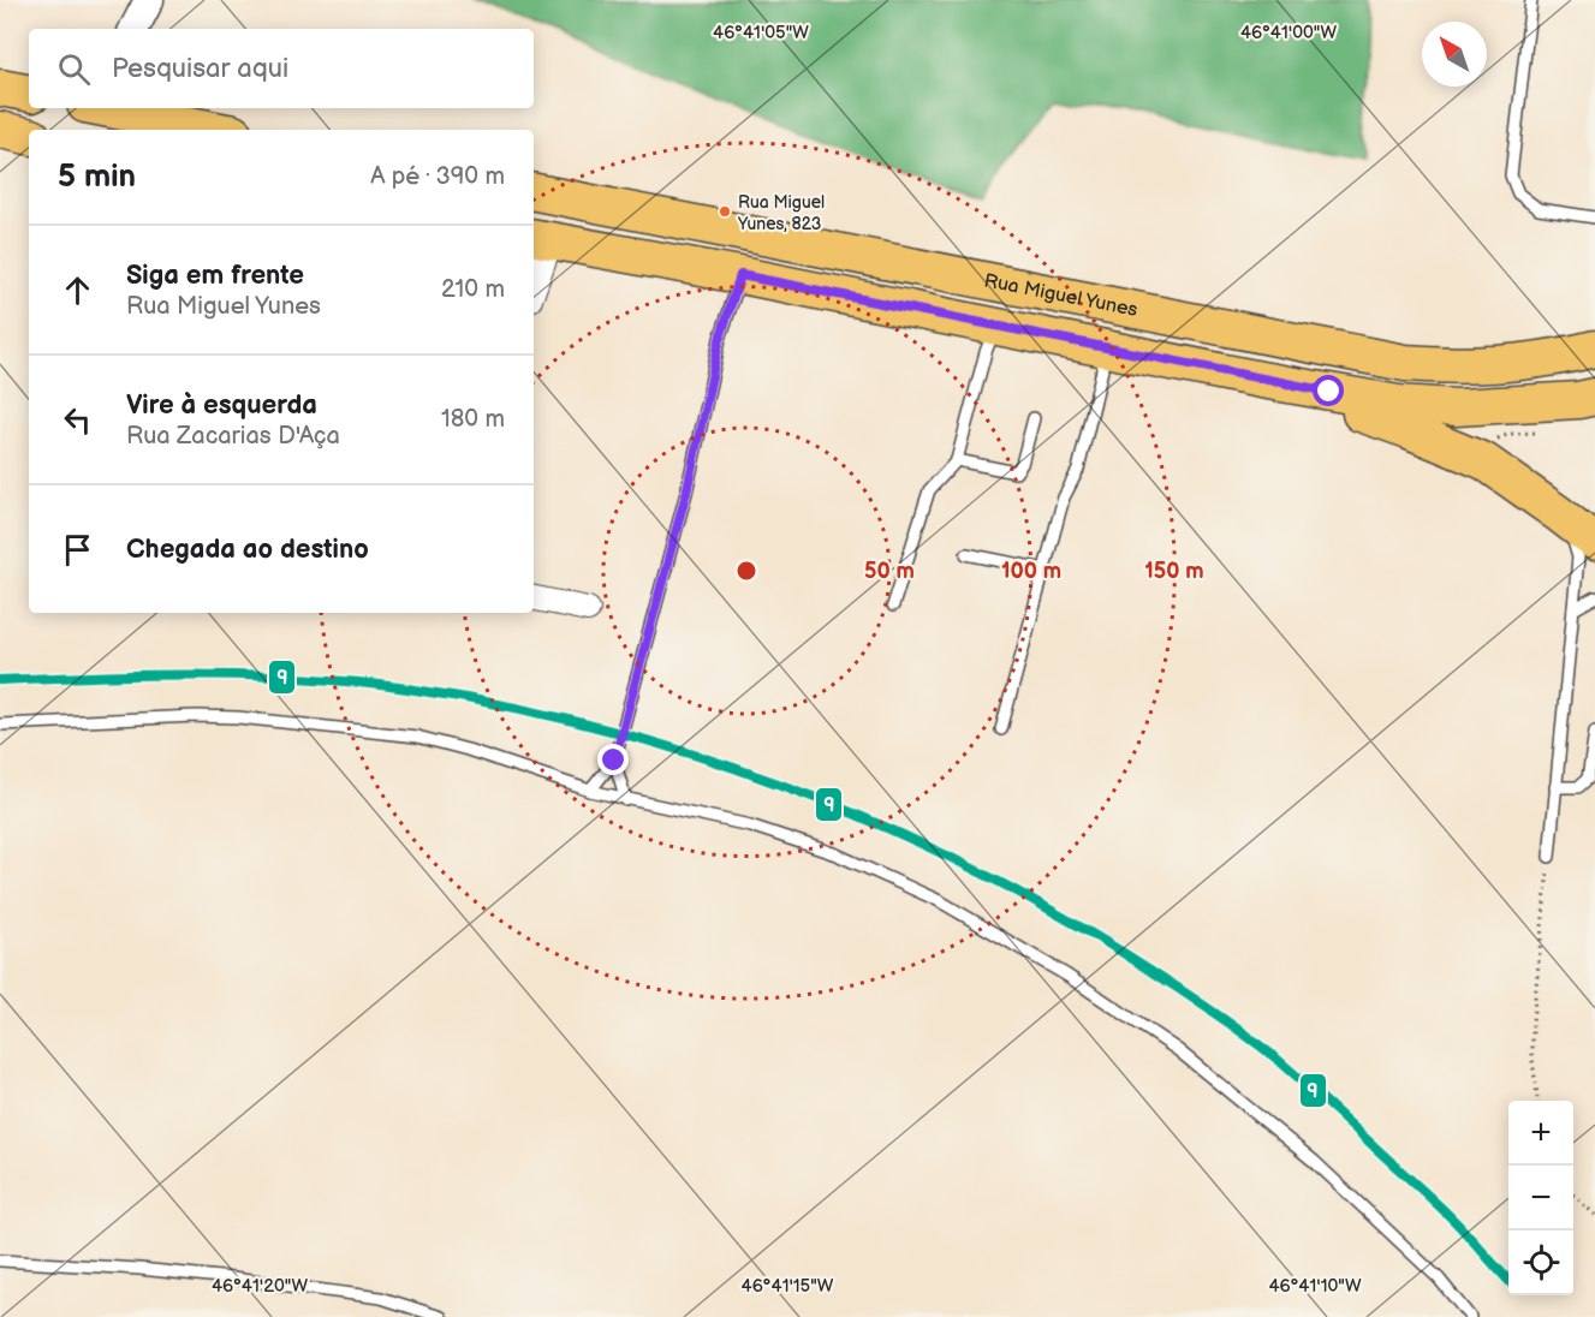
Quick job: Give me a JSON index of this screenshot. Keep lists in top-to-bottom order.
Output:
{
  "streets": {
    "main road": ["Rua Miguel Yunes"]
  },
  "places": ["Rua Miguel Yunes, 823"],
  "lines": ["transit line 9"],
  "north": "top left",
  "page": {
    "search": "Pesquisar aqui",
    "heading": ["5 min", "A pé · 390 m"],
    "list": [
      ["Siga em frente", "Rua Miguel Yunes", "210 m"],
      ["Vire à esquerda", "Rua Zacarias D'Aça", "180 m"],
      "Chegada ao destino"
    ],
    "map_buttons": ["+", "−"]
  },
  "coordinates": [
    "46°41'05\"W",
    "46°41'00\"W",
    "46°41'20\"W",
    "46°41'15\"W",
    "46°41'10\"W"
  ],
  "rings": ["50 m", "100 m", "150 m"]
}
